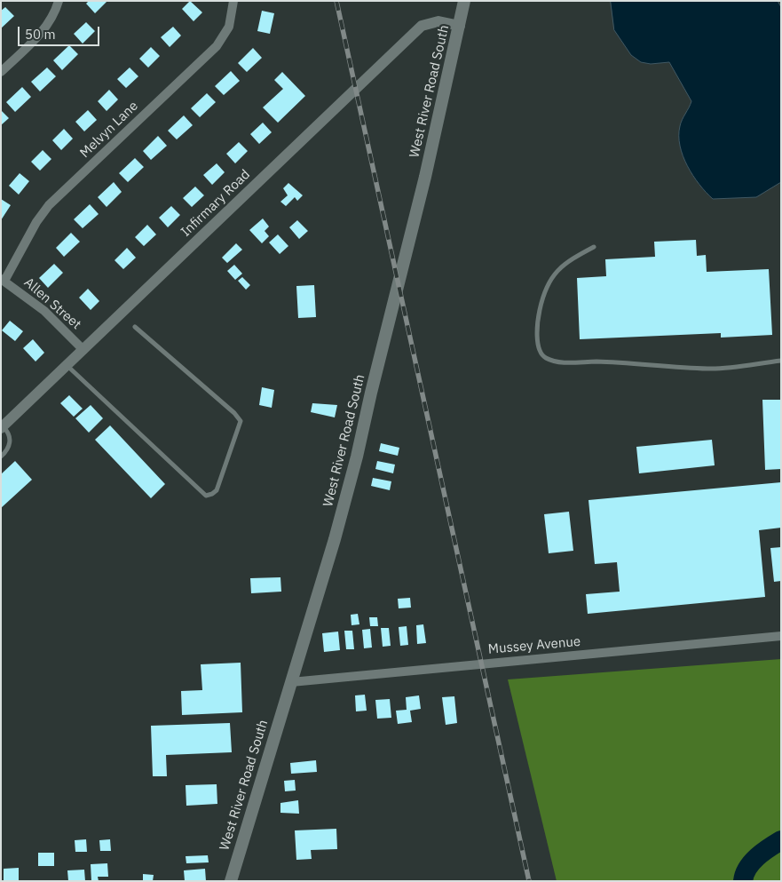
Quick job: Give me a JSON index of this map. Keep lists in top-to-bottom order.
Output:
{
  "streets": {
    "main road": ["West River Road South"],
    "street": [
      "Melvyn Lane",
      "Infirmary Road",
      "Allen Street",
      "Mussey Avenue"
    ]
  },
  "crossings": [
    ["West River Road South", "Infirmary Road"],
    ["West River Road South", "Mussey Avenue"],
    ["Melvyn Lane", "Allen Street"],
    ["Infirmary Road", "Allen Street"]
  ],
  "scale_bar": "50 m"
}
